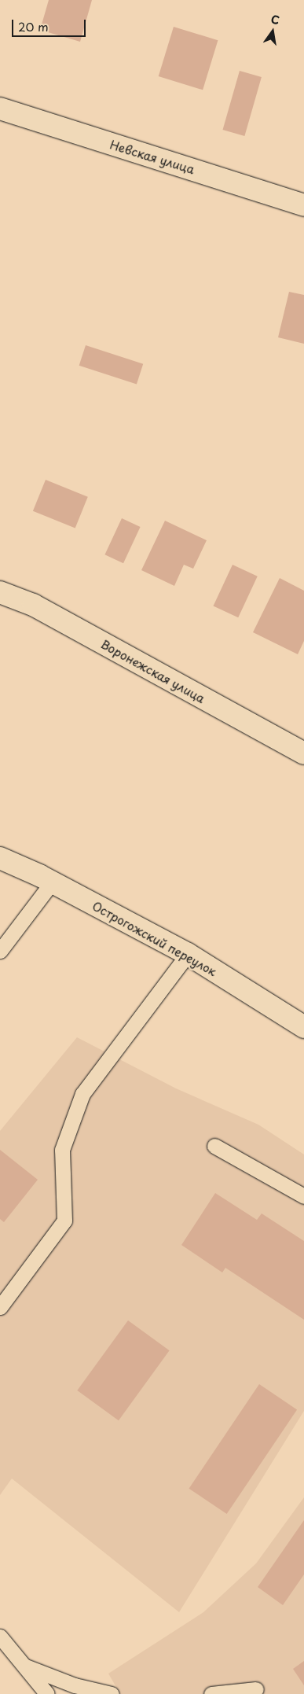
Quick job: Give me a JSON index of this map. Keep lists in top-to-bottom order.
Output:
{
  "streets": {
    "street": ["Невская улица", "Воронежская улица", "Острогожский переулок"]
  },
  "scale_bar": "20 m",
  "north": "top"
}
